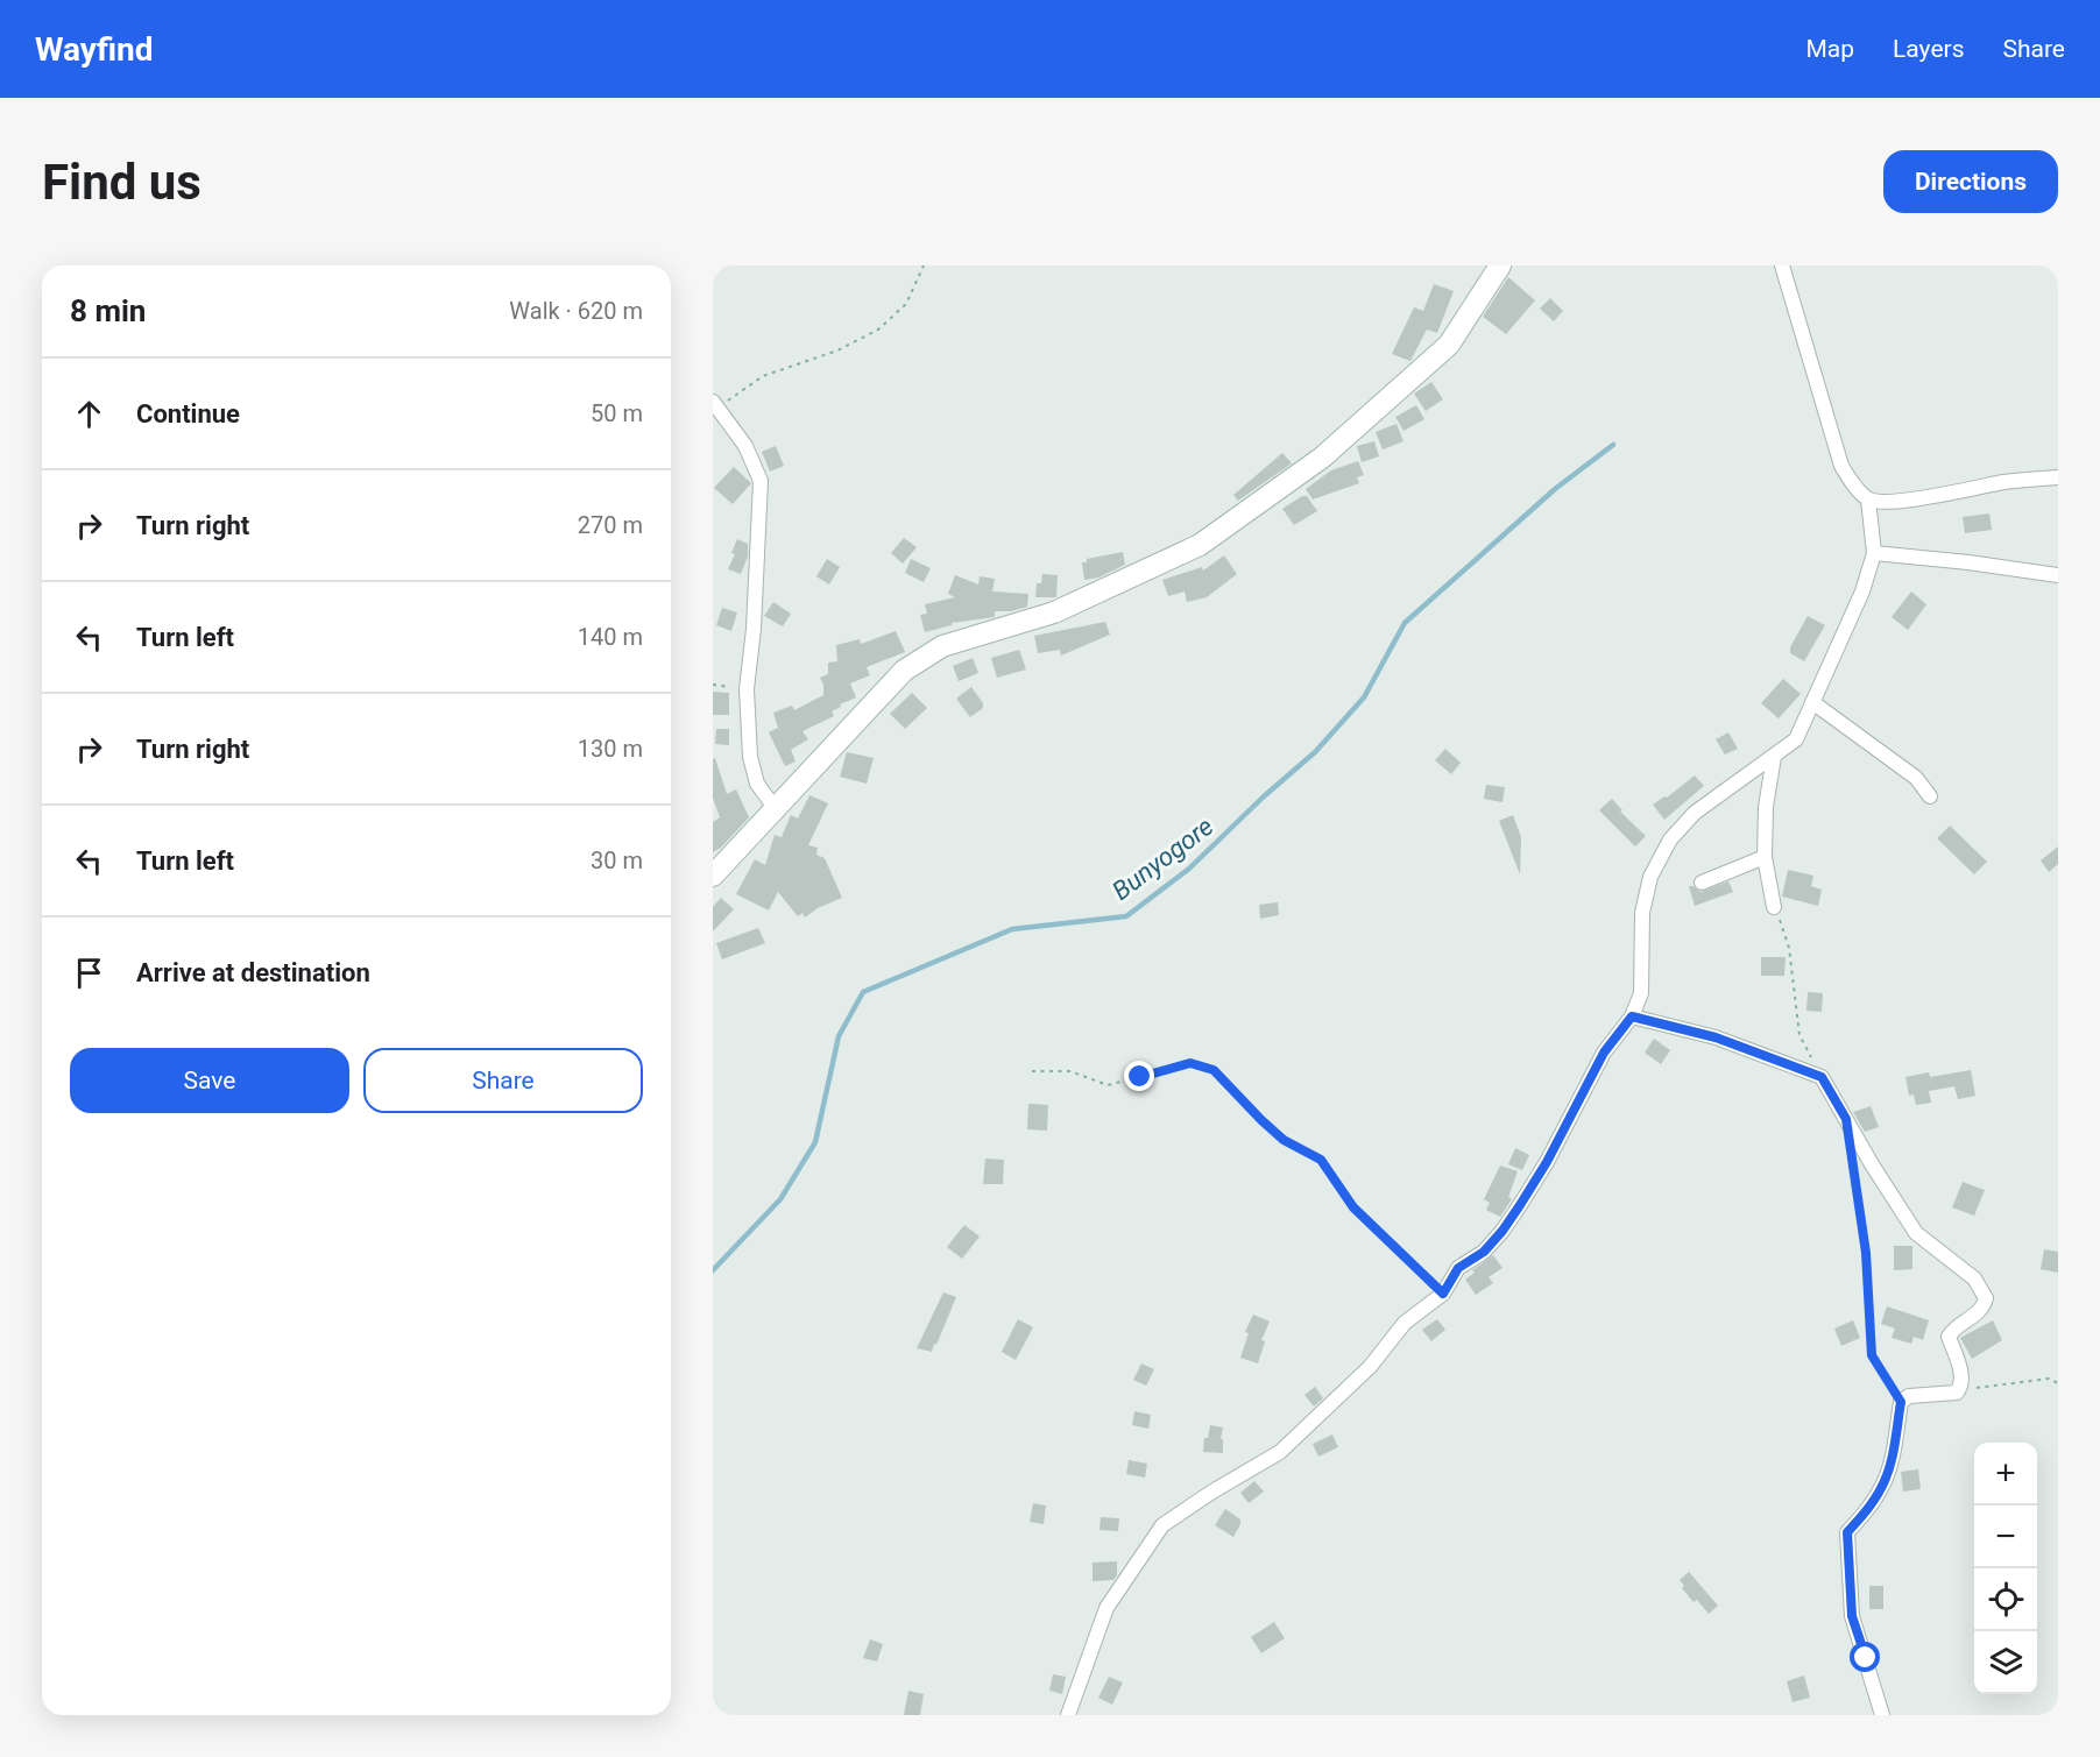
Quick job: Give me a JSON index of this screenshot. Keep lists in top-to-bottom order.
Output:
{
  "water": ["Bunyogore"],
  "page": {
    "header": "Wayfind",
    "nav": ["Map", "Layers", "Share"],
    "buttons": [
      "Directions",
      ["Save", "Share"]
    ],
    "title": "Find us",
    "heading": ["8 min", "Walk · 620 m"],
    "list": [
      ["Continue", "50 m"],
      ["Turn right", "270 m"],
      ["Turn left", "140 m"],
      ["Turn right", "130 m"],
      ["Turn left", "30 m"],
      "Arrive at destination"
    ],
    "map_buttons": ["+", "−"]
  }
}
